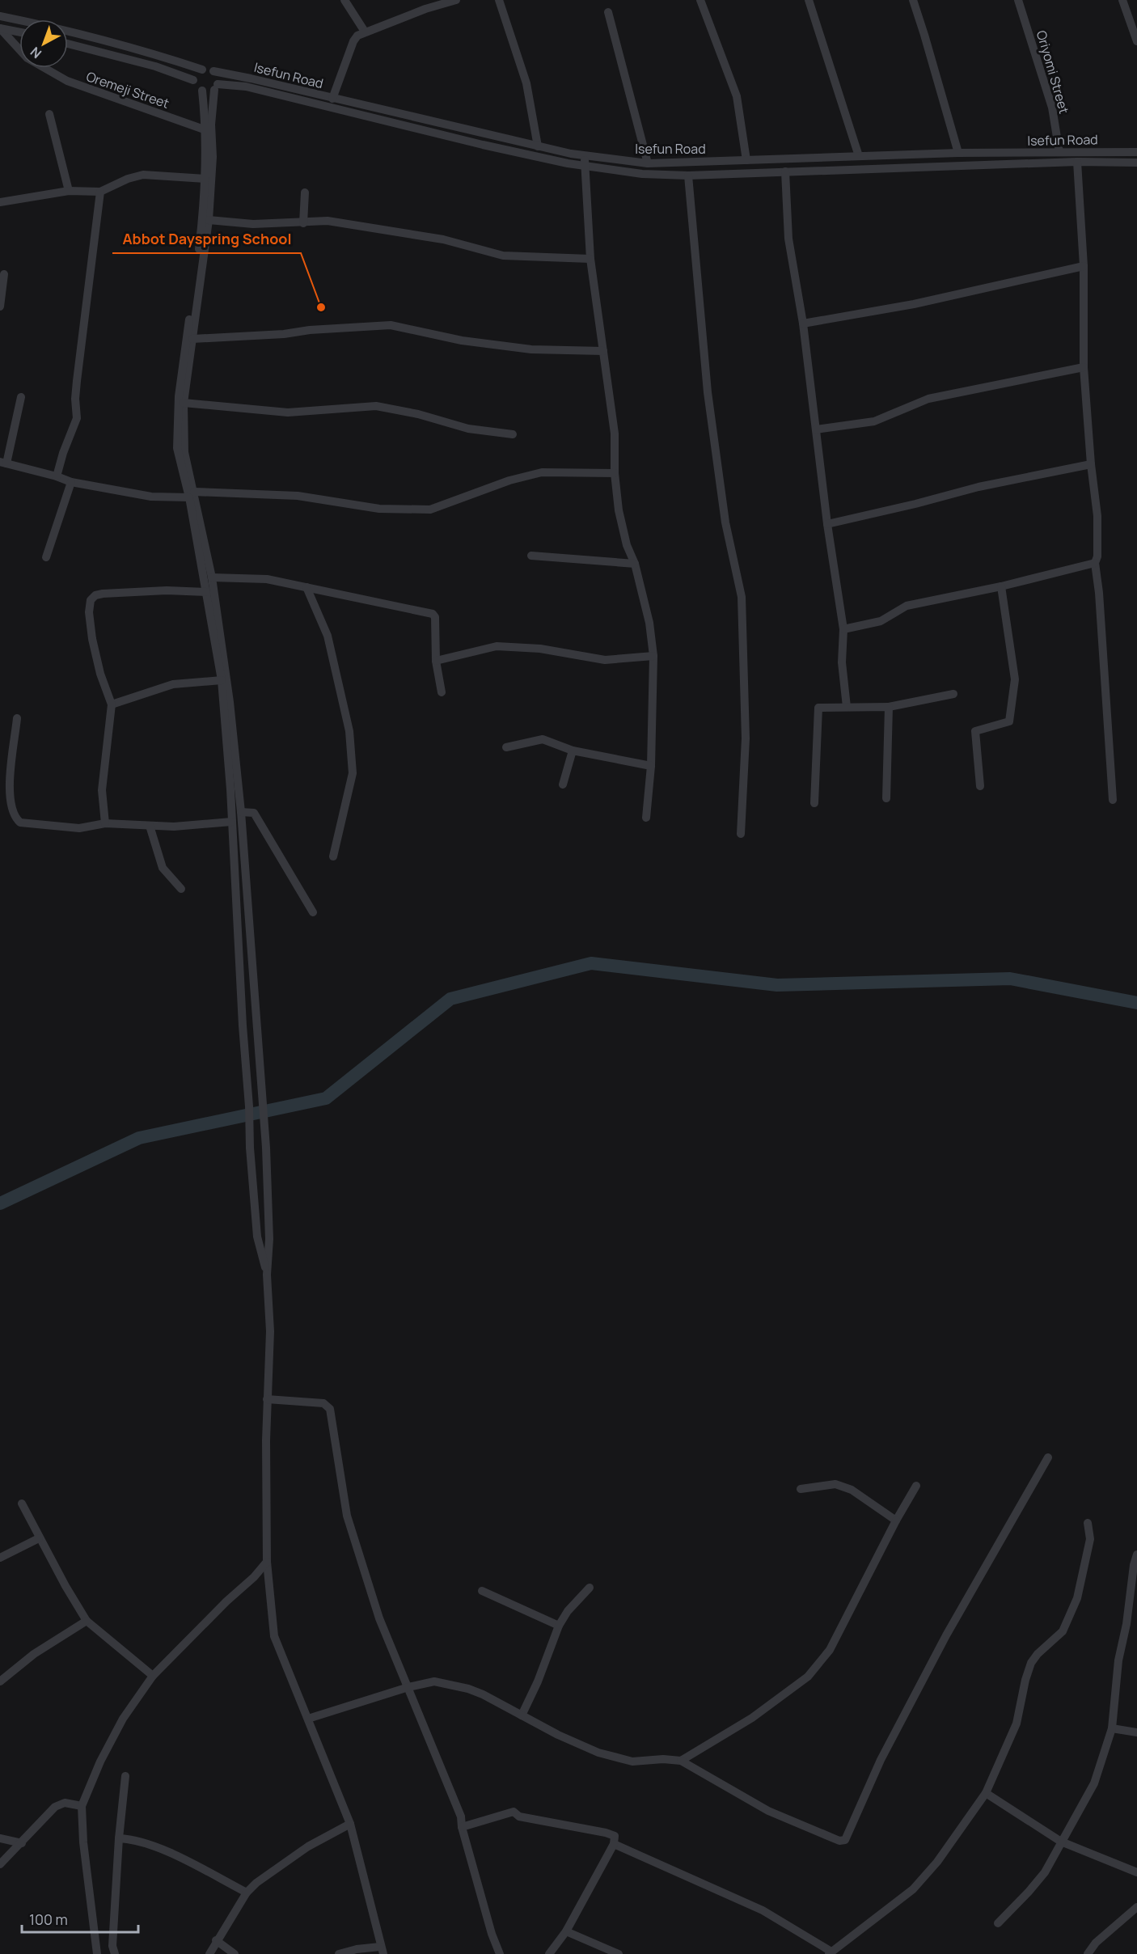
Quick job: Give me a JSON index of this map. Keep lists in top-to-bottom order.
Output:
{
  "streets": {
    "street": ["Oriyomi Street", "Isefun Road", "Oremeji Street"]
  },
  "crossings": [
    ["Oriyomi Street", "Isefun Road"]
  ],
  "places": ["Abbot Dayspring School"],
  "scale_bar": "100 m",
  "north": "bottom left"
}
